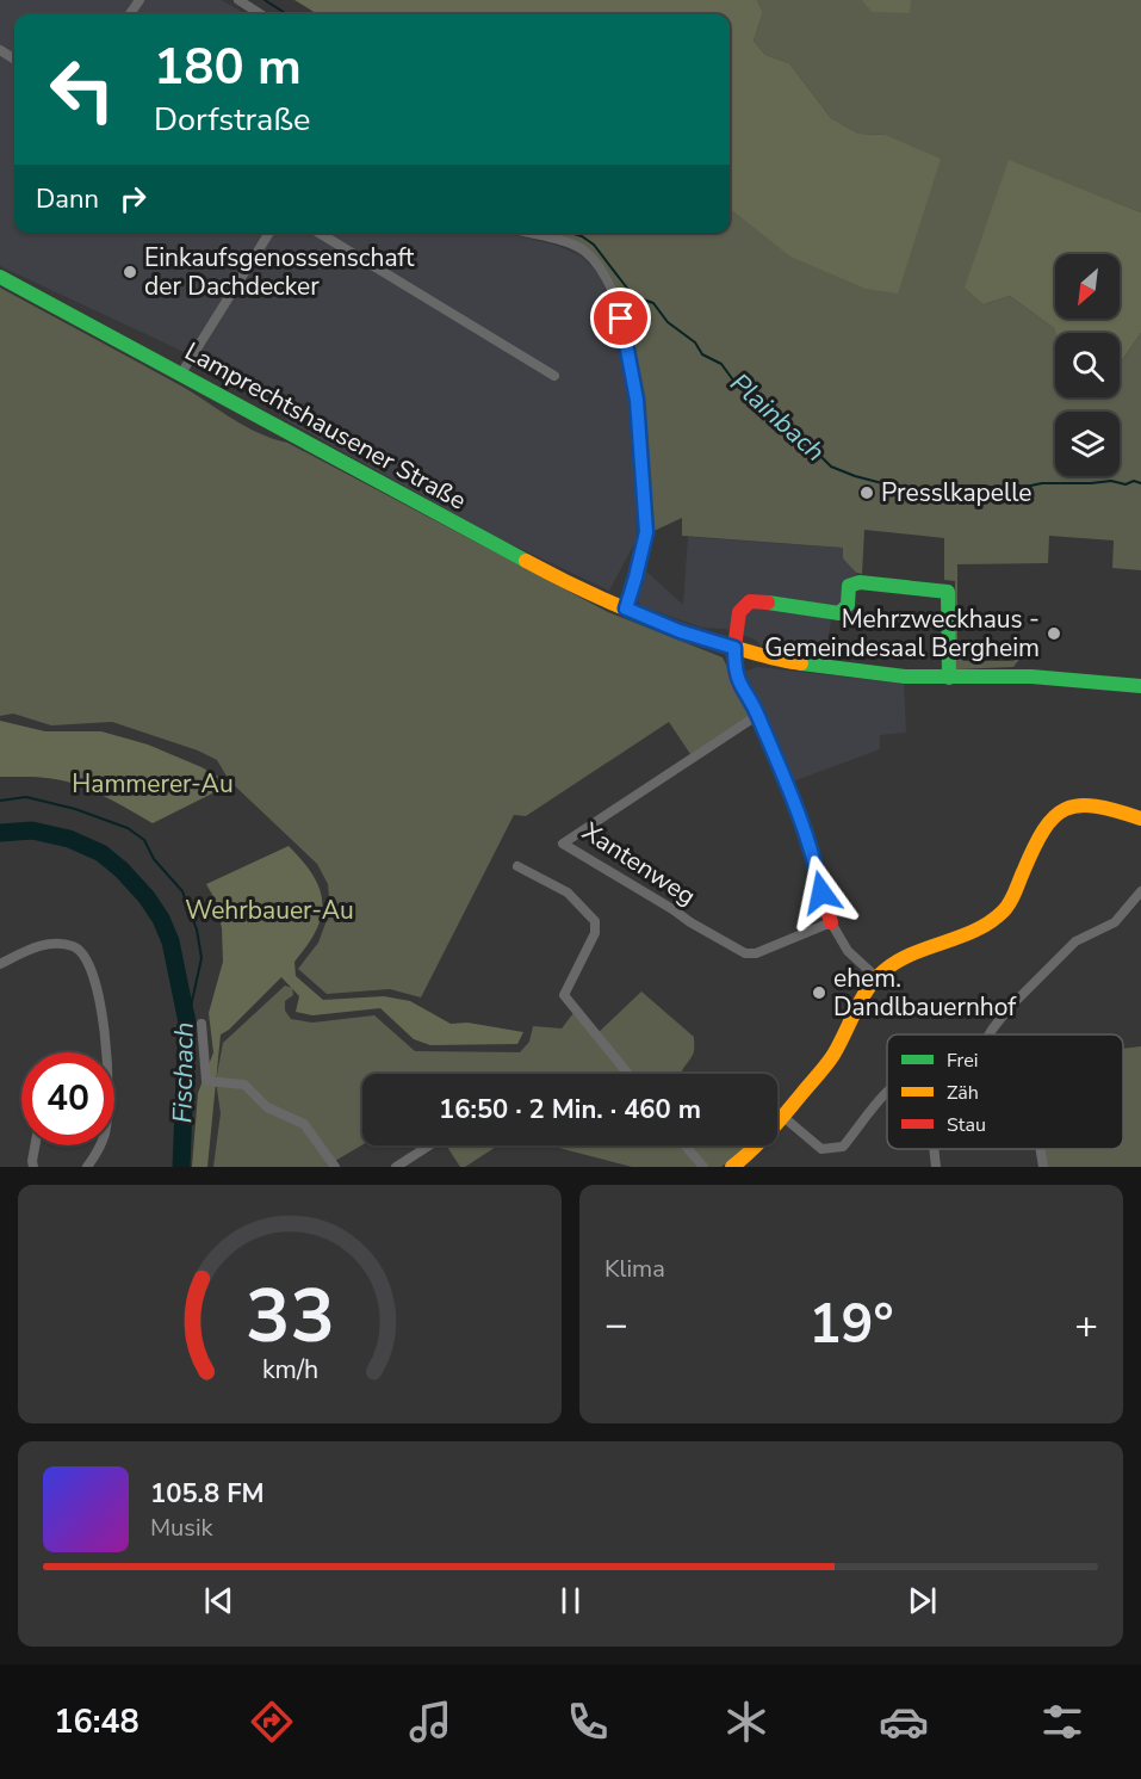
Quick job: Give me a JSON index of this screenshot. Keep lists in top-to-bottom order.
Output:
{
  "streets": {
    "street": ["Lamprechtshausener Straße", "Xantenweg"]
  },
  "water": ["Plainbach", "Fischach"],
  "parks": ["Hammerer-Au", "Wehrbauer-Au"],
  "places": [
    "Einkaufsgenossenschaft der Dachdecker",
    "Presslkapelle",
    "Mehrzweckhaus - Gemeindesaal Bergheim",
    "ehem. Dandlbauernhof"
  ],
  "legend": ["Frei", "Zäh", "Stau"],
  "north": "bottom left",
  "page": {
    "turn": ["180 m", "Dorfstraße"],
    "then": "Dann",
    "limit": "40",
    "trip": "16:50 · 2 Min. · 460 m",
    "tile": "Klima",
    "heat": ["−", "19°", "+"],
    "song": ["105.8 FM", "Musik"],
    "tabs": "16:48",
    "gauge": ["33", "km/h"]
  }
}
